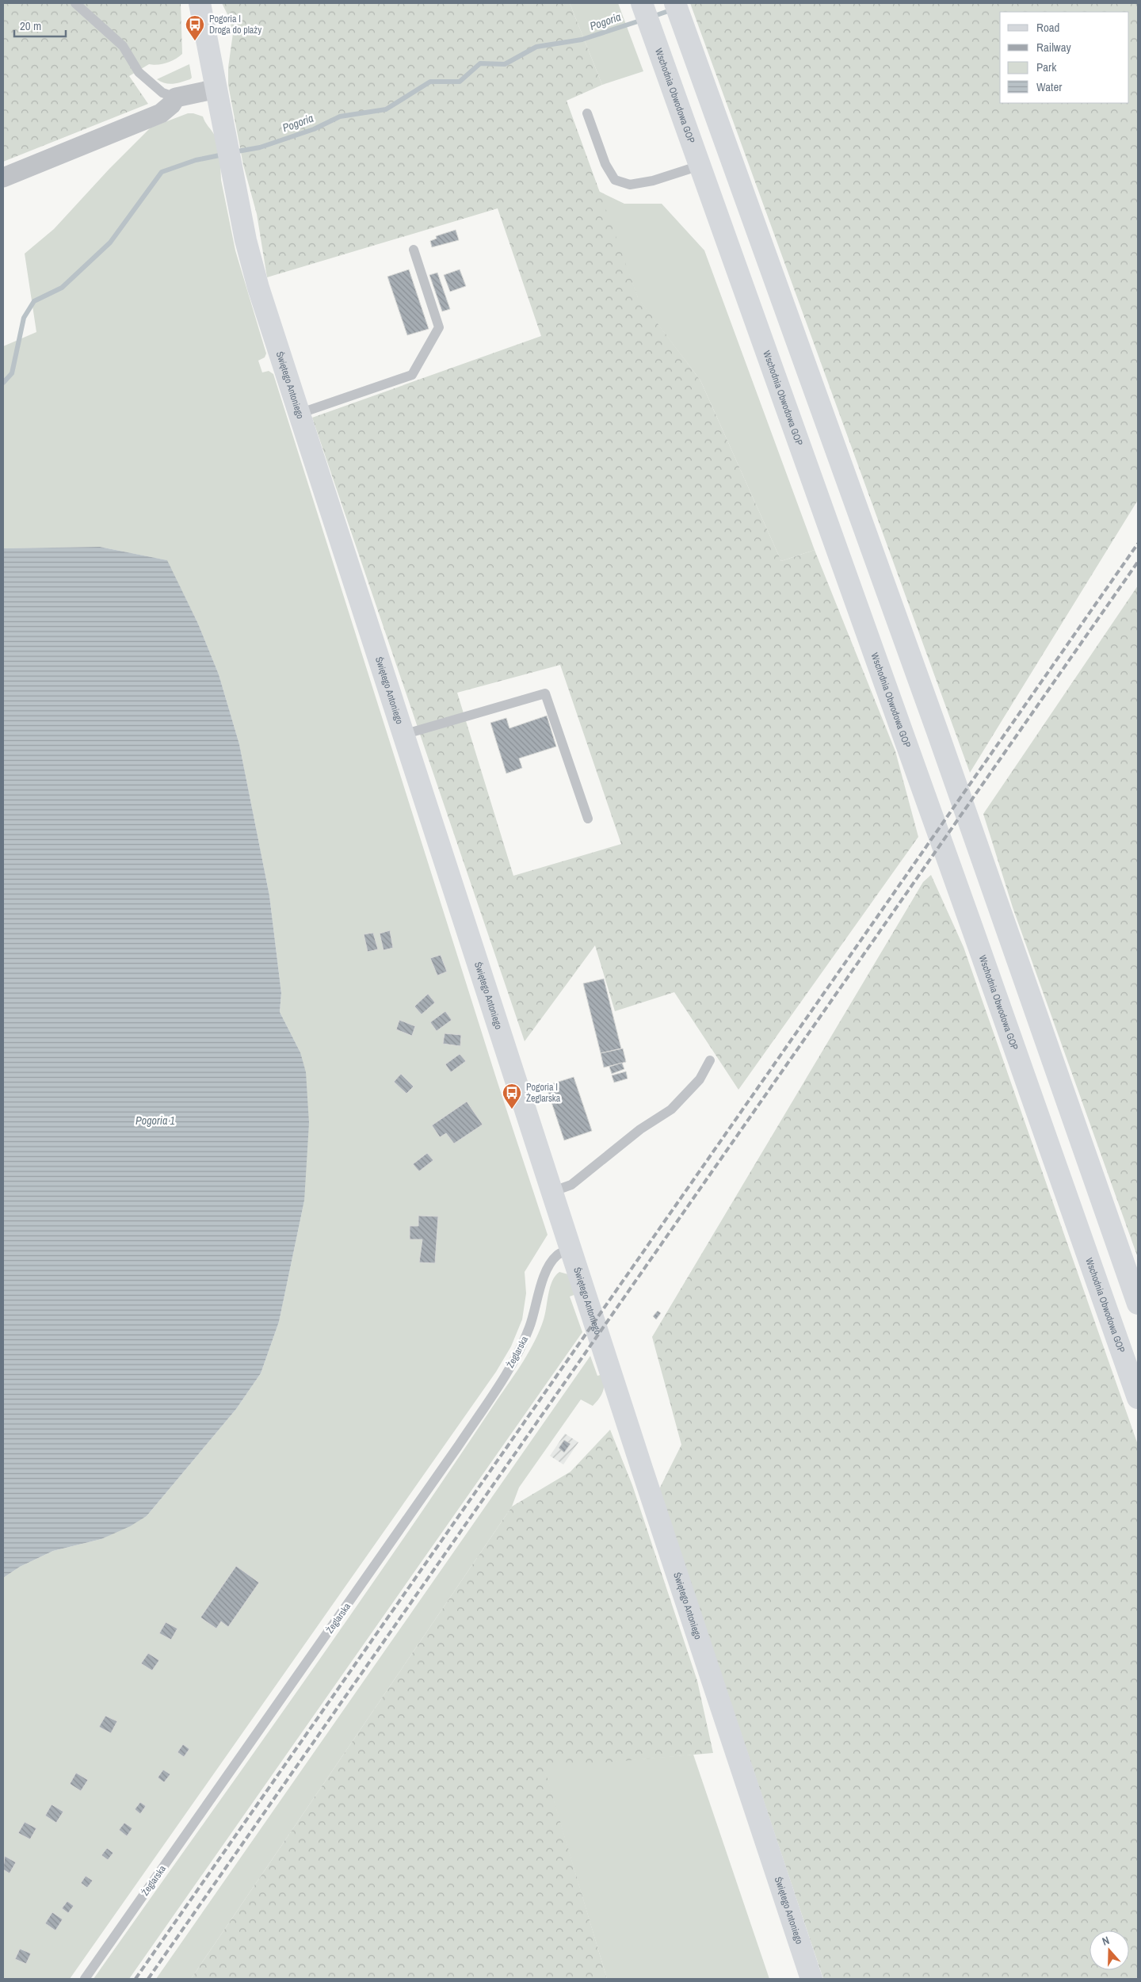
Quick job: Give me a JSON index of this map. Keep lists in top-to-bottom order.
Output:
{
  "streets": {
    "main road": ["Wschodnia Obwodowa GOP", "Świętego Antoniego"],
    "lane": ["Żeglarska"]
  },
  "crossings": [
    ["Świętego Antoniego", "Żeglarska"]
  ],
  "water": ["Pogoria", "Pogoria 1"],
  "places": {
    "bus stop": ["Pogoria I Droga do plaży", "Pogoria I Żeglarska"]
  },
  "legend": [
    "Road",
    "Railway",
    "Park",
    "Water"
  ],
  "scale_bar": "20 m",
  "north": "top"
}
